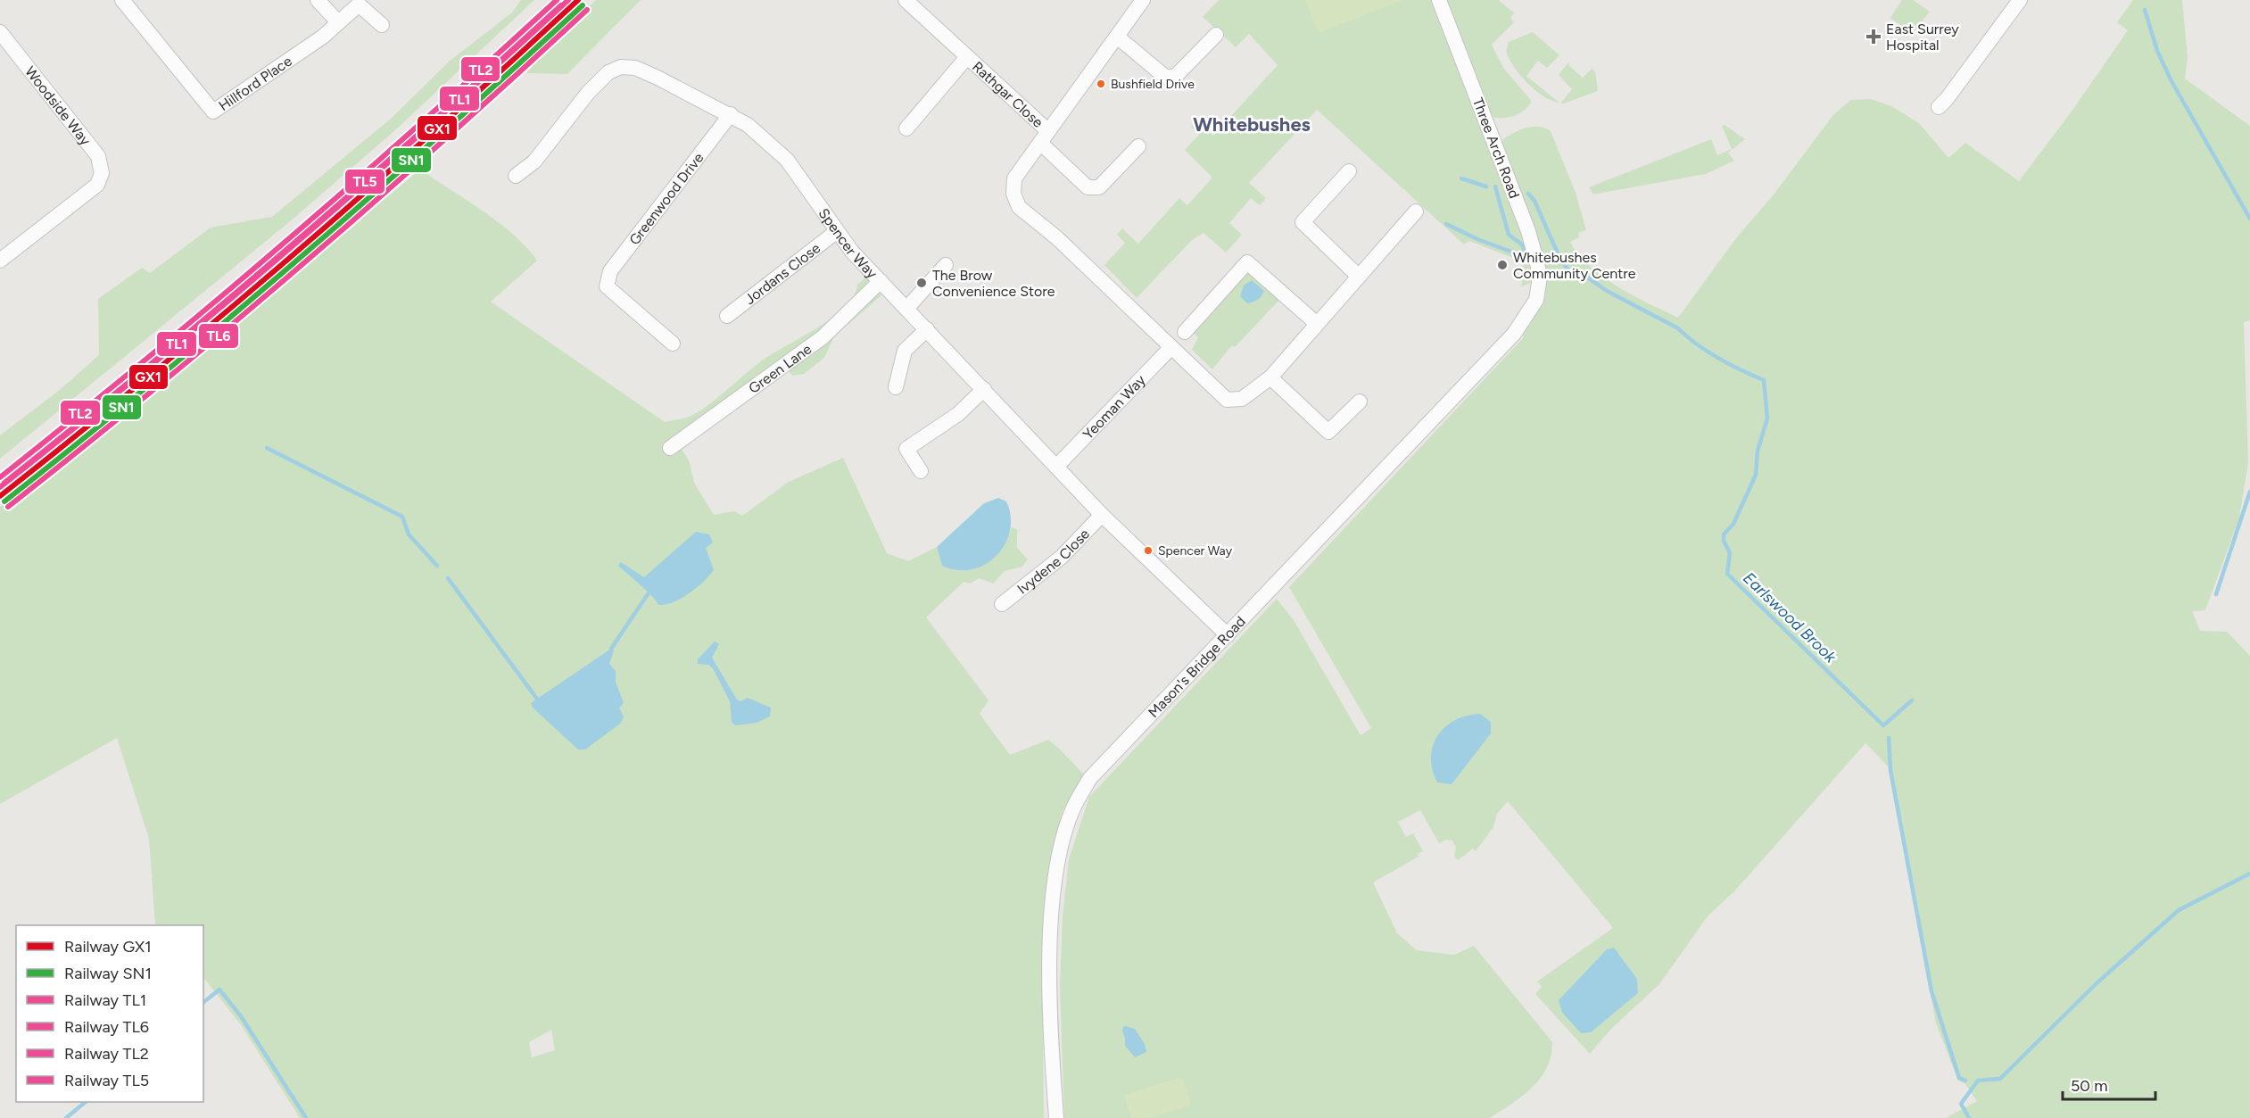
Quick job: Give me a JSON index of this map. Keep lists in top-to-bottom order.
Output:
{
  "streets": {
    "street": [
      "Hillford Place",
      "Rathgar Close",
      "Woodside Way",
      "Three Arch Road",
      "Greenwood Drive",
      "Spencer Way",
      "Jordans Close",
      "Green Lane",
      "Yeoman Way",
      "Ivydene Close",
      "Mason's Bridge Road"
    ]
  },
  "crossings": [
    ["Three Arch Road", "Mason's Bridge Road"],
    ["Greenwood Drive", "Spencer Way"],
    ["Spencer Way", "Jordans Close"],
    ["Spencer Way", "Green Lane"],
    ["Spencer Way", "Yeoman Way"],
    ["Spencer Way", "Ivydene Close"],
    ["Spencer Way", "Mason's Bridge Road"]
  ],
  "districts": ["Whitebushes"],
  "water": ["Earlswood Brook"],
  "places": {
    "health": ["East Surrey Hospital"],
    "other": [
      "Bushfield Drive",
      "Whitebushes Community Centre",
      "The Brow Convenience Store",
      "Spencer Way"
    ]
  },
  "lines": [
    "rail line GX1",
    "rail line TL1",
    "rail line TL2",
    "rail line SN1",
    "rail line TL5",
    "rail line TL6"
  ],
  "legend": [
    "Railway GX1",
    "Railway SN1",
    "Railway TL1",
    "Railway TL6",
    "Railway TL2",
    "Railway TL5"
  ],
  "scale_bar": "50 m"
}
